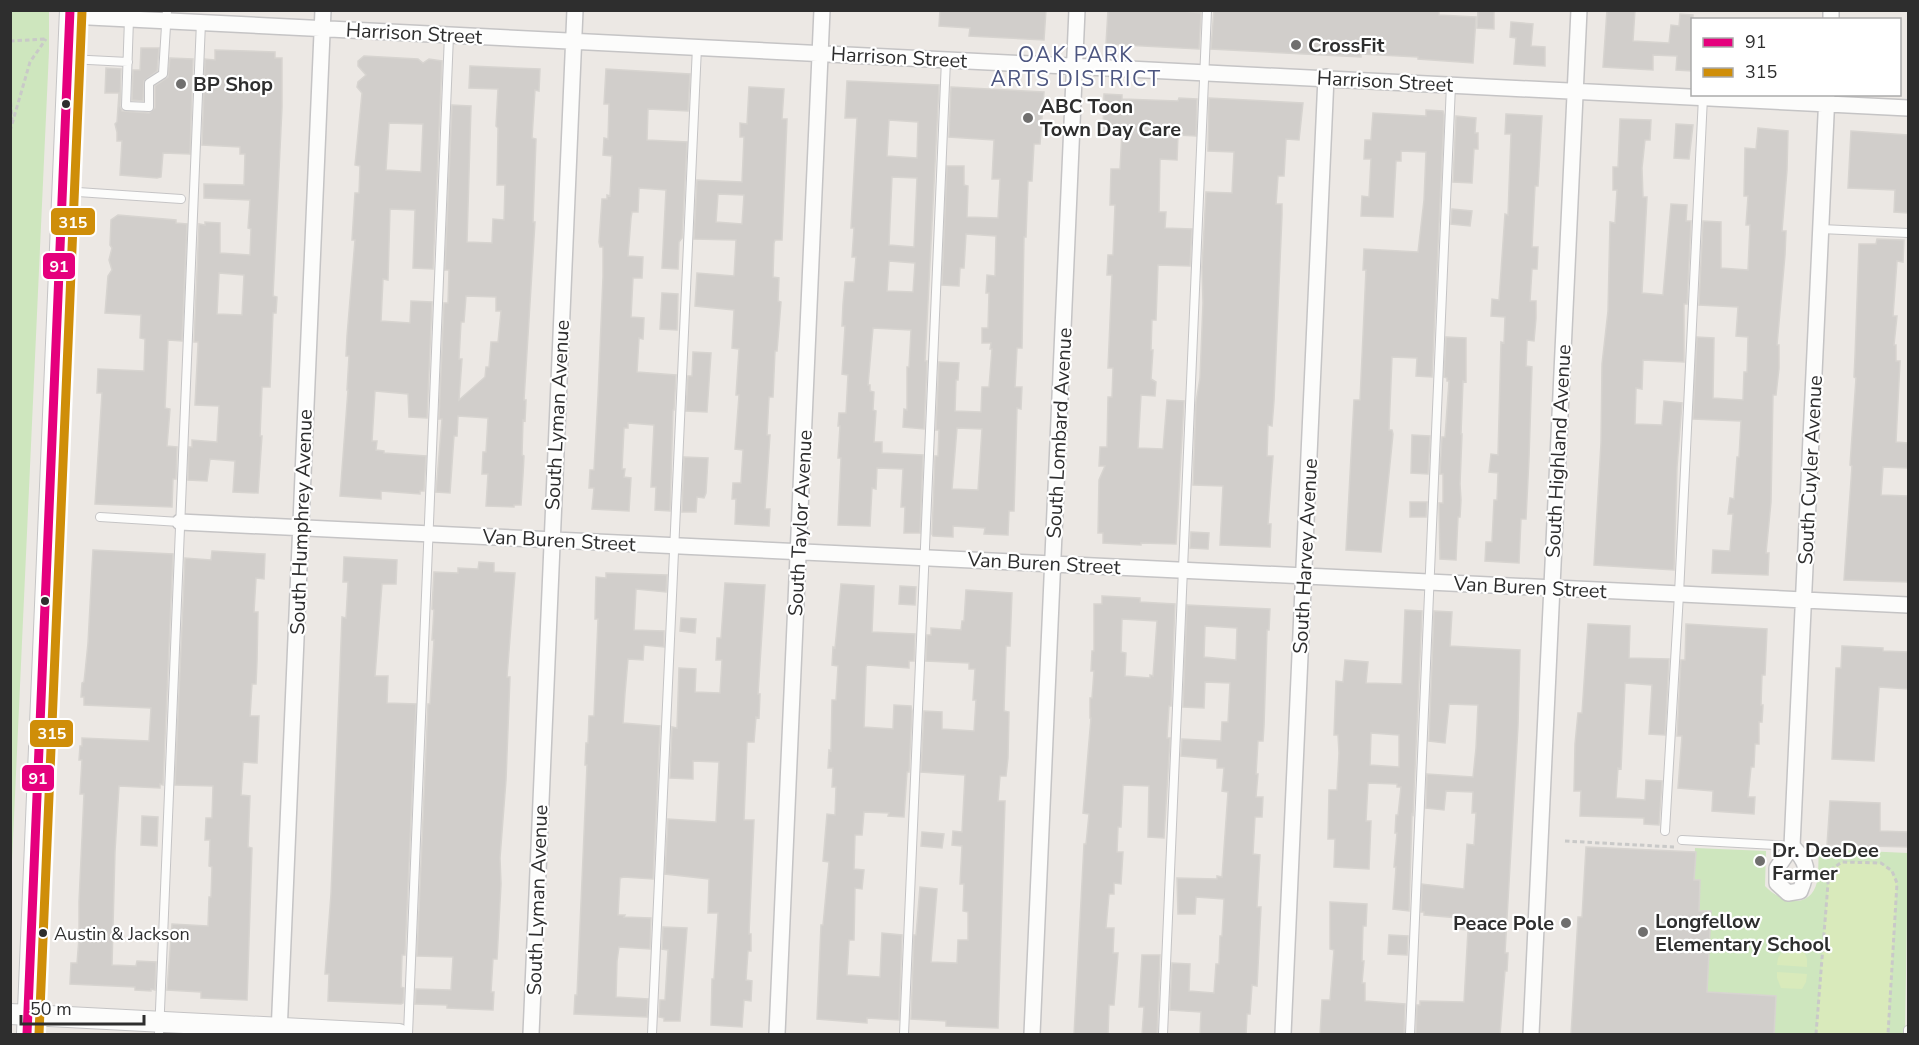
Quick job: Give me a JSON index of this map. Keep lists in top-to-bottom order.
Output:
{
  "streets": {
    "street": [
      "Harrison Street",
      "South Lyman Avenue",
      "South Lombard Avenue",
      "South Highland Avenue",
      "South Cuyler Avenue",
      "South Humphrey Avenue",
      "South Taylor Avenue",
      "Van Buren Street",
      "South Harvey Avenue"
    ]
  },
  "crossings": [
    ["Harrison Street", "South Lyman Avenue"],
    ["Harrison Street", "South Lombard Avenue"],
    ["Harrison Street", "South Highland Avenue"],
    ["Harrison Street", "South Cuyler Avenue"],
    ["Harrison Street", "South Humphrey Avenue"],
    ["Harrison Street", "South Taylor Avenue"],
    ["Harrison Street", "South Harvey Avenue"],
    ["South Lyman Avenue", "Van Buren Street"],
    ["South Lombard Avenue", "Van Buren Street"],
    ["South Highland Avenue", "Van Buren Street"],
    ["South Cuyler Avenue", "Van Buren Street"],
    ["South Humphrey Avenue", "Van Buren Street"],
    ["South Taylor Avenue", "Van Buren Street"],
    ["Van Buren Street", "South Harvey Avenue"]
  ],
  "districts": ["OAK PARK ARTS DISTRICT"],
  "places": [
    "CrossFit",
    "BP Shop",
    "ABC Toon Town Day Care",
    "Dr. DeeDee Farmer",
    "Peace Pole",
    "Longfellow Elementary School",
    "Austin & Jackson"
  ],
  "lines": ["transit line 91", "transit line 315"],
  "legend": ["91", "315"],
  "scale_bar": "50 m"
}
